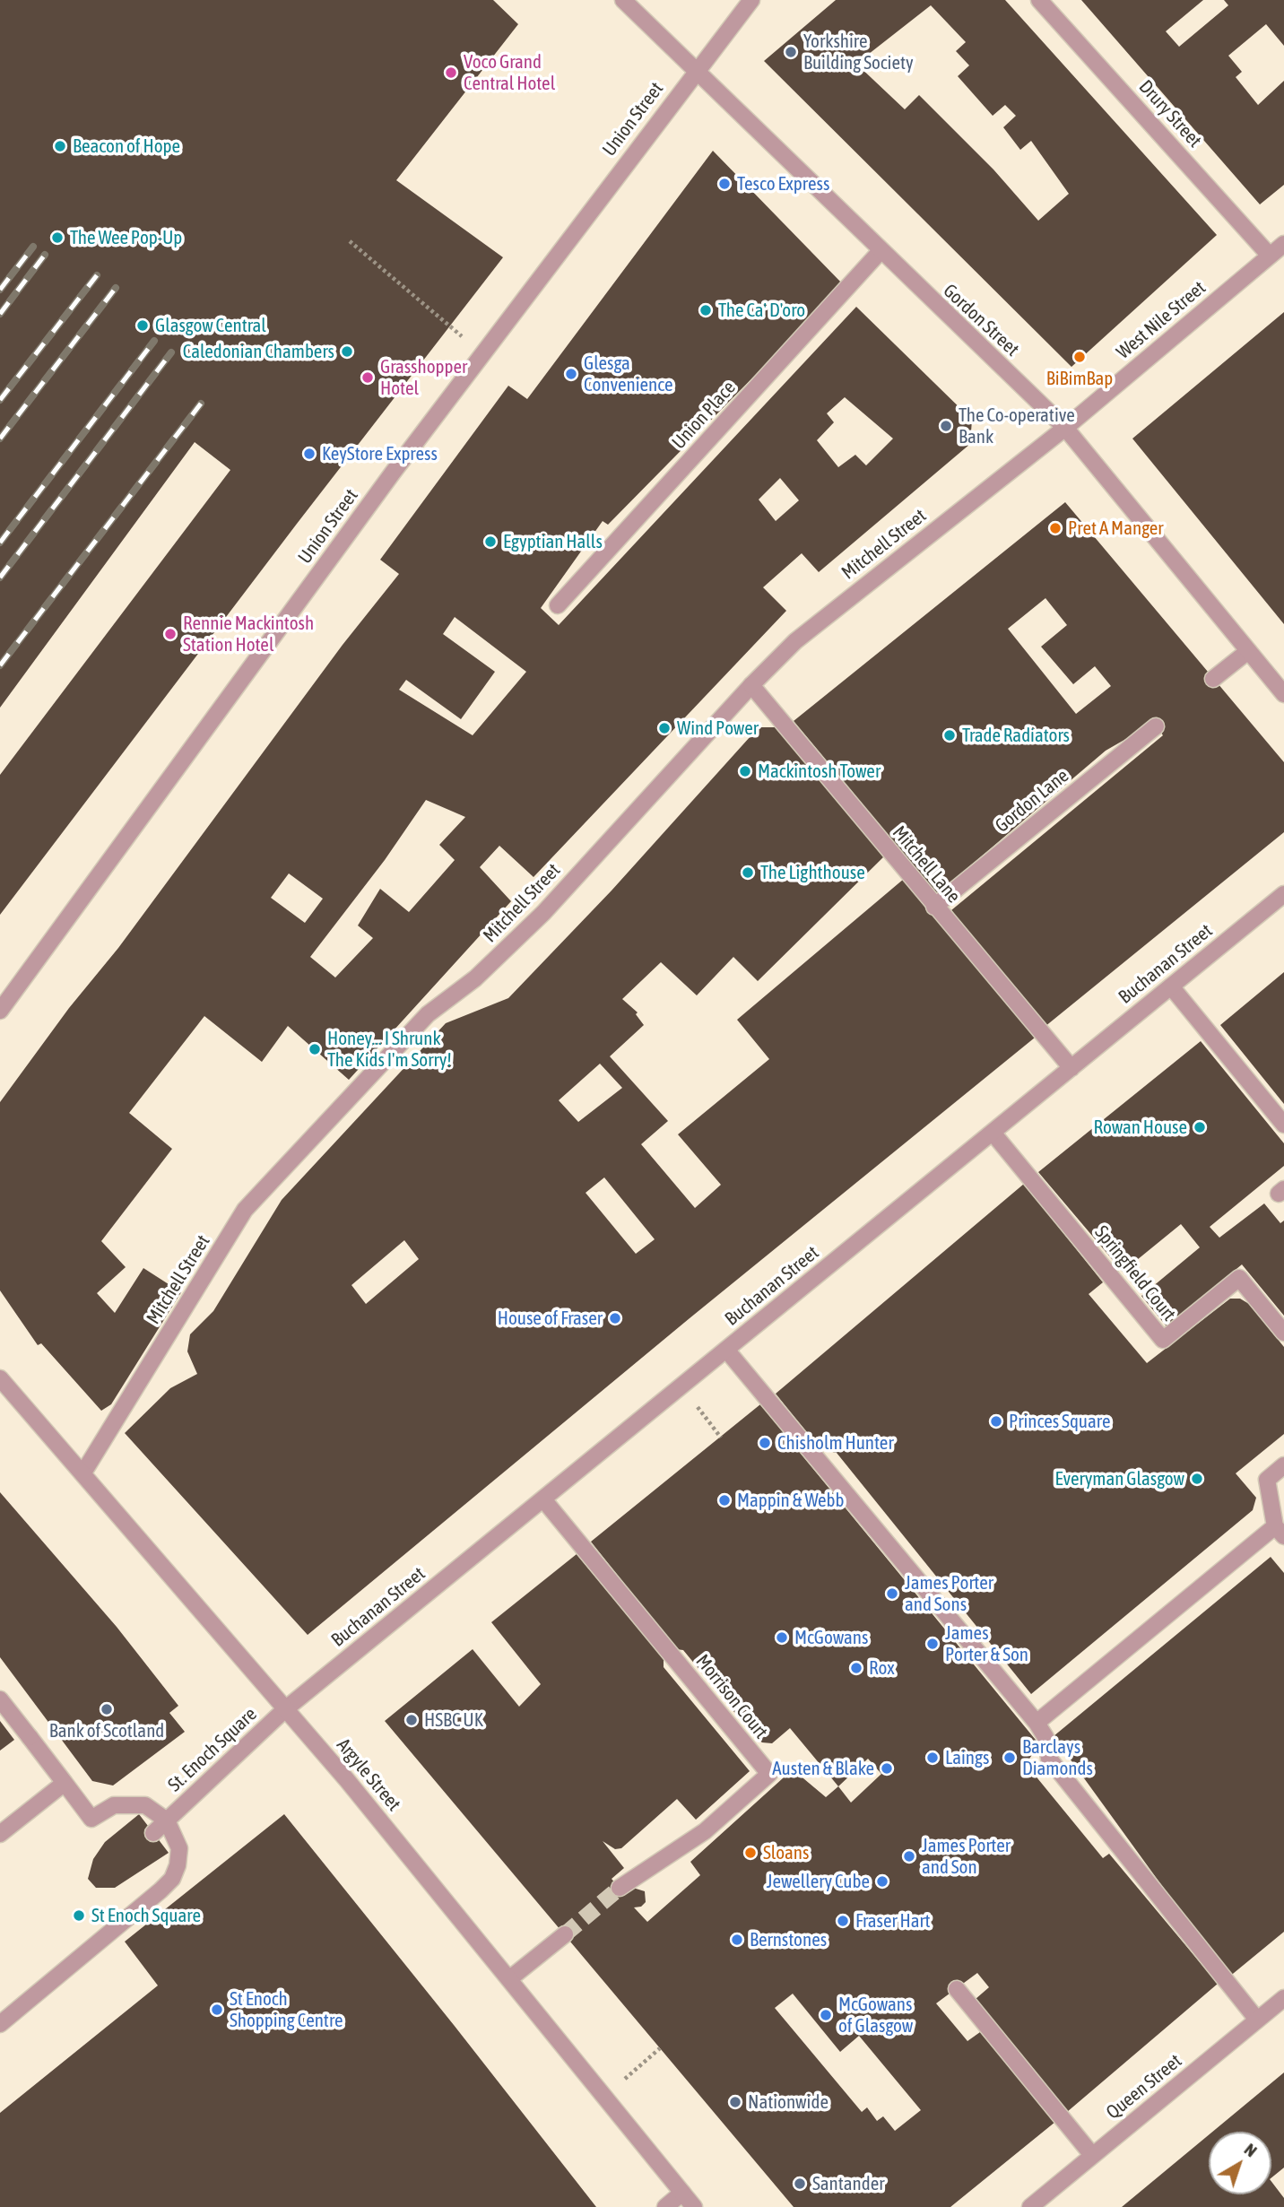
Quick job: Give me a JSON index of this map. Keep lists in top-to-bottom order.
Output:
{
  "streets": {
    "street": [
      "Drury Street",
      "Union Street",
      "Gordon Street",
      "West Nile Street",
      "Union Place",
      "Mitchell Street",
      "Gordon Lane",
      "Mitchell Lane",
      "Buchanan Street",
      "Springfield Court",
      "Morrison Court",
      "St. Enoch Square",
      "Argyle Street",
      "Queen Street"
    ]
  },
  "crossings": [
    ["Drury Street", "West Nile Street"],
    ["Union Street", "Gordon Street"],
    ["Gordon Street", "West Nile Street"],
    ["Gordon Street", "Union Place"],
    ["Gordon Street", "Mitchell Street"],
    ["West Nile Street", "Mitchell Street"],
    ["Mitchell Street", "Mitchell Lane"],
    ["Mitchell Street", "Argyle Street"],
    ["Gordon Lane", "Mitchell Lane"],
    ["Mitchell Lane", "Buchanan Street"],
    ["Buchanan Street", "Springfield Court"],
    ["Buchanan Street", "Morrison Court"],
    ["Buchanan Street", "St. Enoch Square"],
    ["Buchanan Street", "Argyle Street"],
    ["St. Enoch Square", "Argyle Street"]
  ],
  "places": [
    "Yorkshire Building Society",
    "Voco Grand Central Hotel",
    "Beacon of Hope",
    "Tesco Express",
    "The Wee Pop-Up",
    "The Ca' D'oro",
    "Glasgow Central",
    "Caledonian Chambers",
    "BiBimBap",
    "Glesga Convenience",
    "Grasshopper Hotel",
    "The Co-operative Bank",
    "KeyStore Express",
    "Pret A Manger",
    "Egyptian Halls",
    "Rennie Mackintosh Station Hotel",
    "Wind Power",
    "Trade Radiators",
    "Mackintosh Tower",
    "The Lighthouse",
    "Honey... I Shrunk The Kids I'm Sorry!",
    "Rowan House",
    "House of Fraser",
    "Princes Square",
    "Chisholm Hunter",
    "Everyman Glasgow",
    "Mappin & Webb",
    "James Porter and Sons",
    "McGowans",
    "James Porter & Son",
    "Rox",
    "Bank of Scotland",
    "HSBC UK",
    "Laings",
    "Barclays Diamonds",
    "Austen & Blake",
    "Sloans",
    "James Porter and Son",
    "Jewellery Cube",
    "St Enoch Square",
    "Fraser Hart",
    "Bernstones",
    "St Enoch Shopping Centre",
    "McGowans of Glasgow",
    "Nationwide",
    "Santander"
  ],
  "north": "top right"
}
